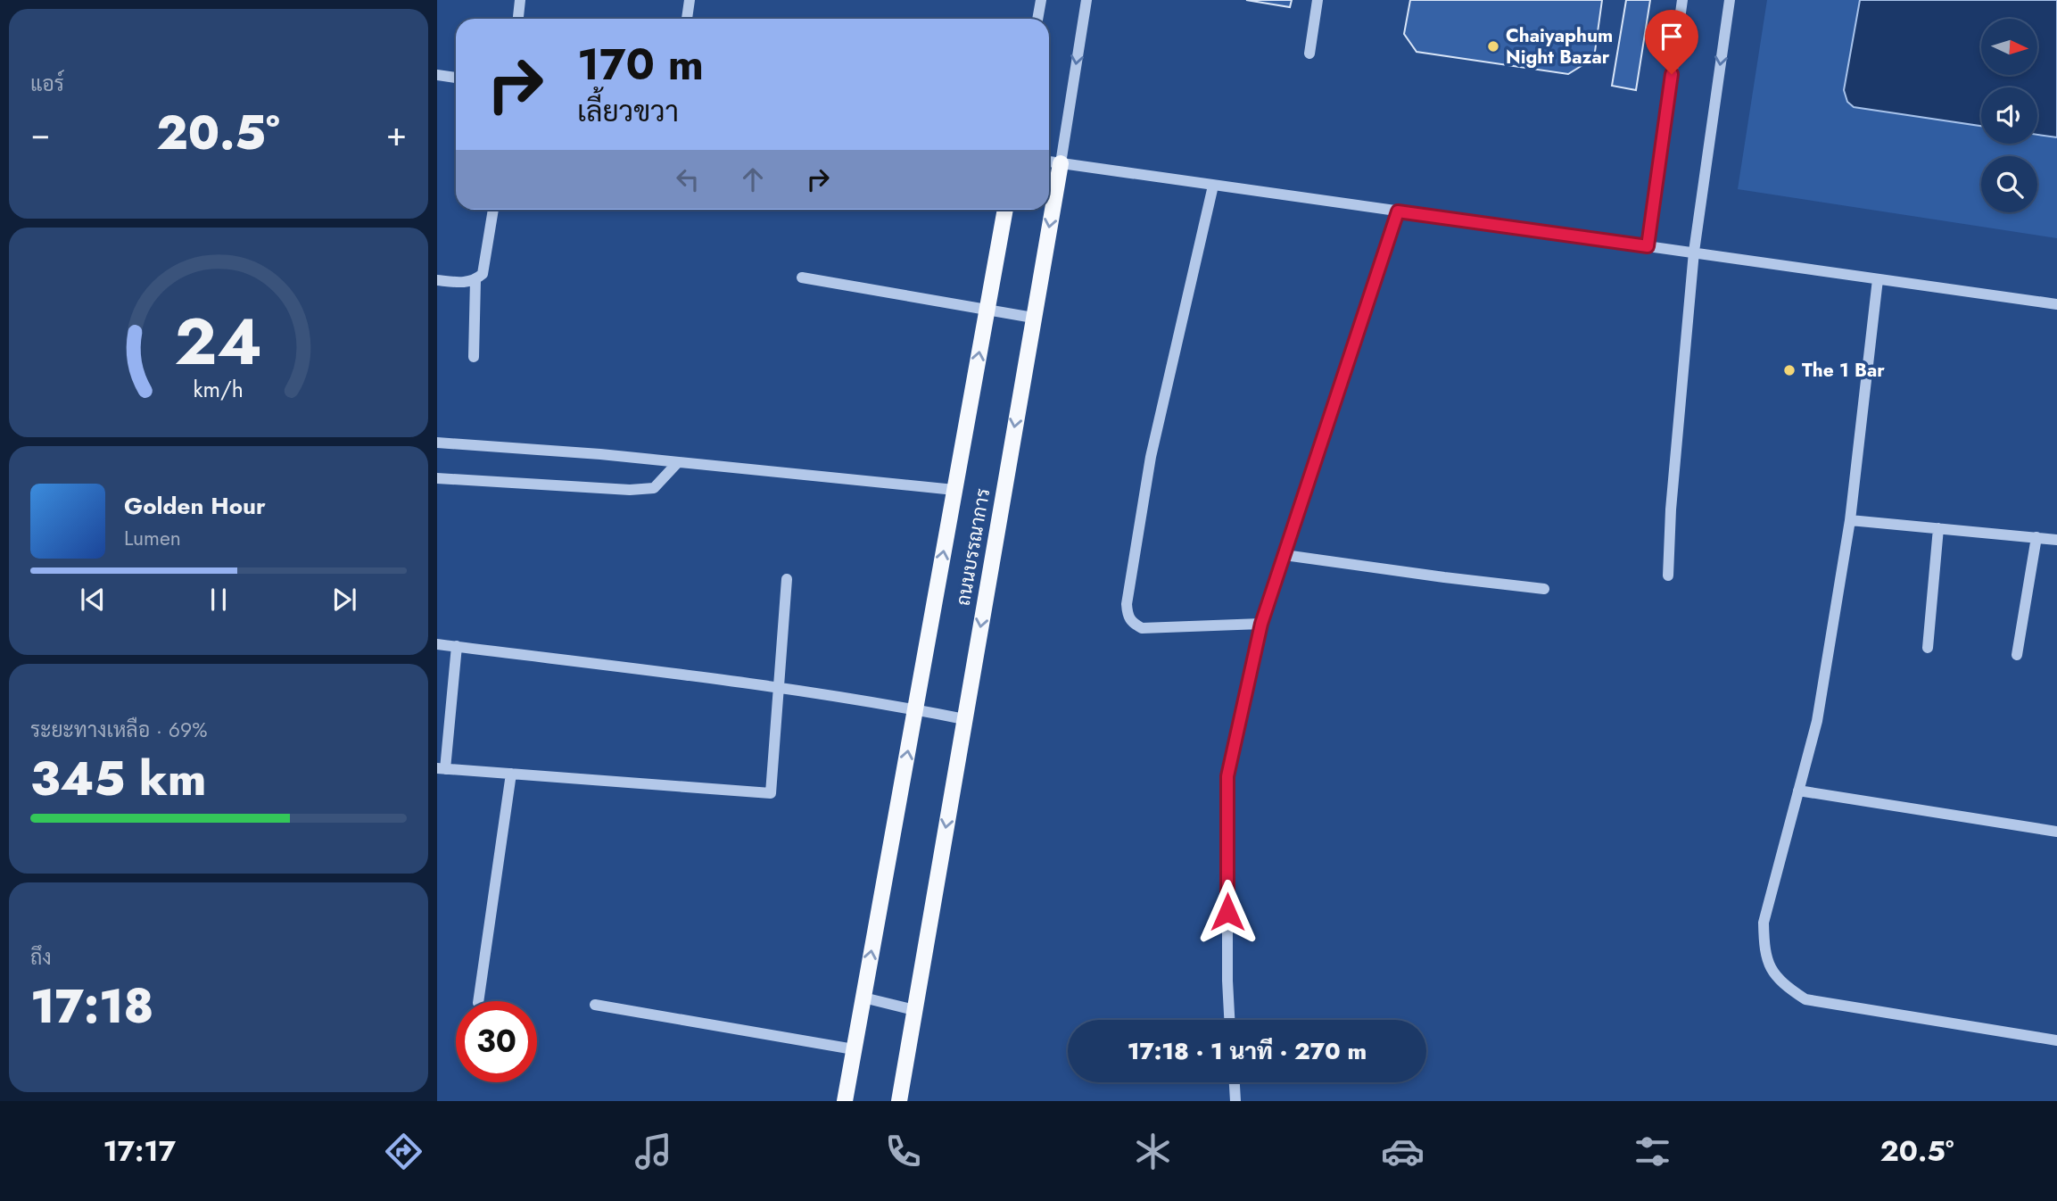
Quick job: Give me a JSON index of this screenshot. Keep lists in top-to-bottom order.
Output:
{
  "streets": {
    "main road": ["ถนนบรรณาการ"]
  },
  "places": ["Chaiyaphum Night Bazar", "The 1 Bar"],
  "north": "right",
  "page": {
    "tile": [
      "แอร์",
      ["ระยะทางเหลือ · 69%", "345 km"],
      ["ถึง", "17:18"]
    ],
    "turn": ["170 m", "เลี้ยวขวา"],
    "heat": ["−", "20.5°", "+"],
    "song": ["Golden Hour", "Lumen"],
    "limit": "30",
    "trip": "17:18 · 1 นาที · 270 m",
    "tabs": ["17:17", "20.5°"],
    "gauge": ["24", "km/h"]
  }
}
